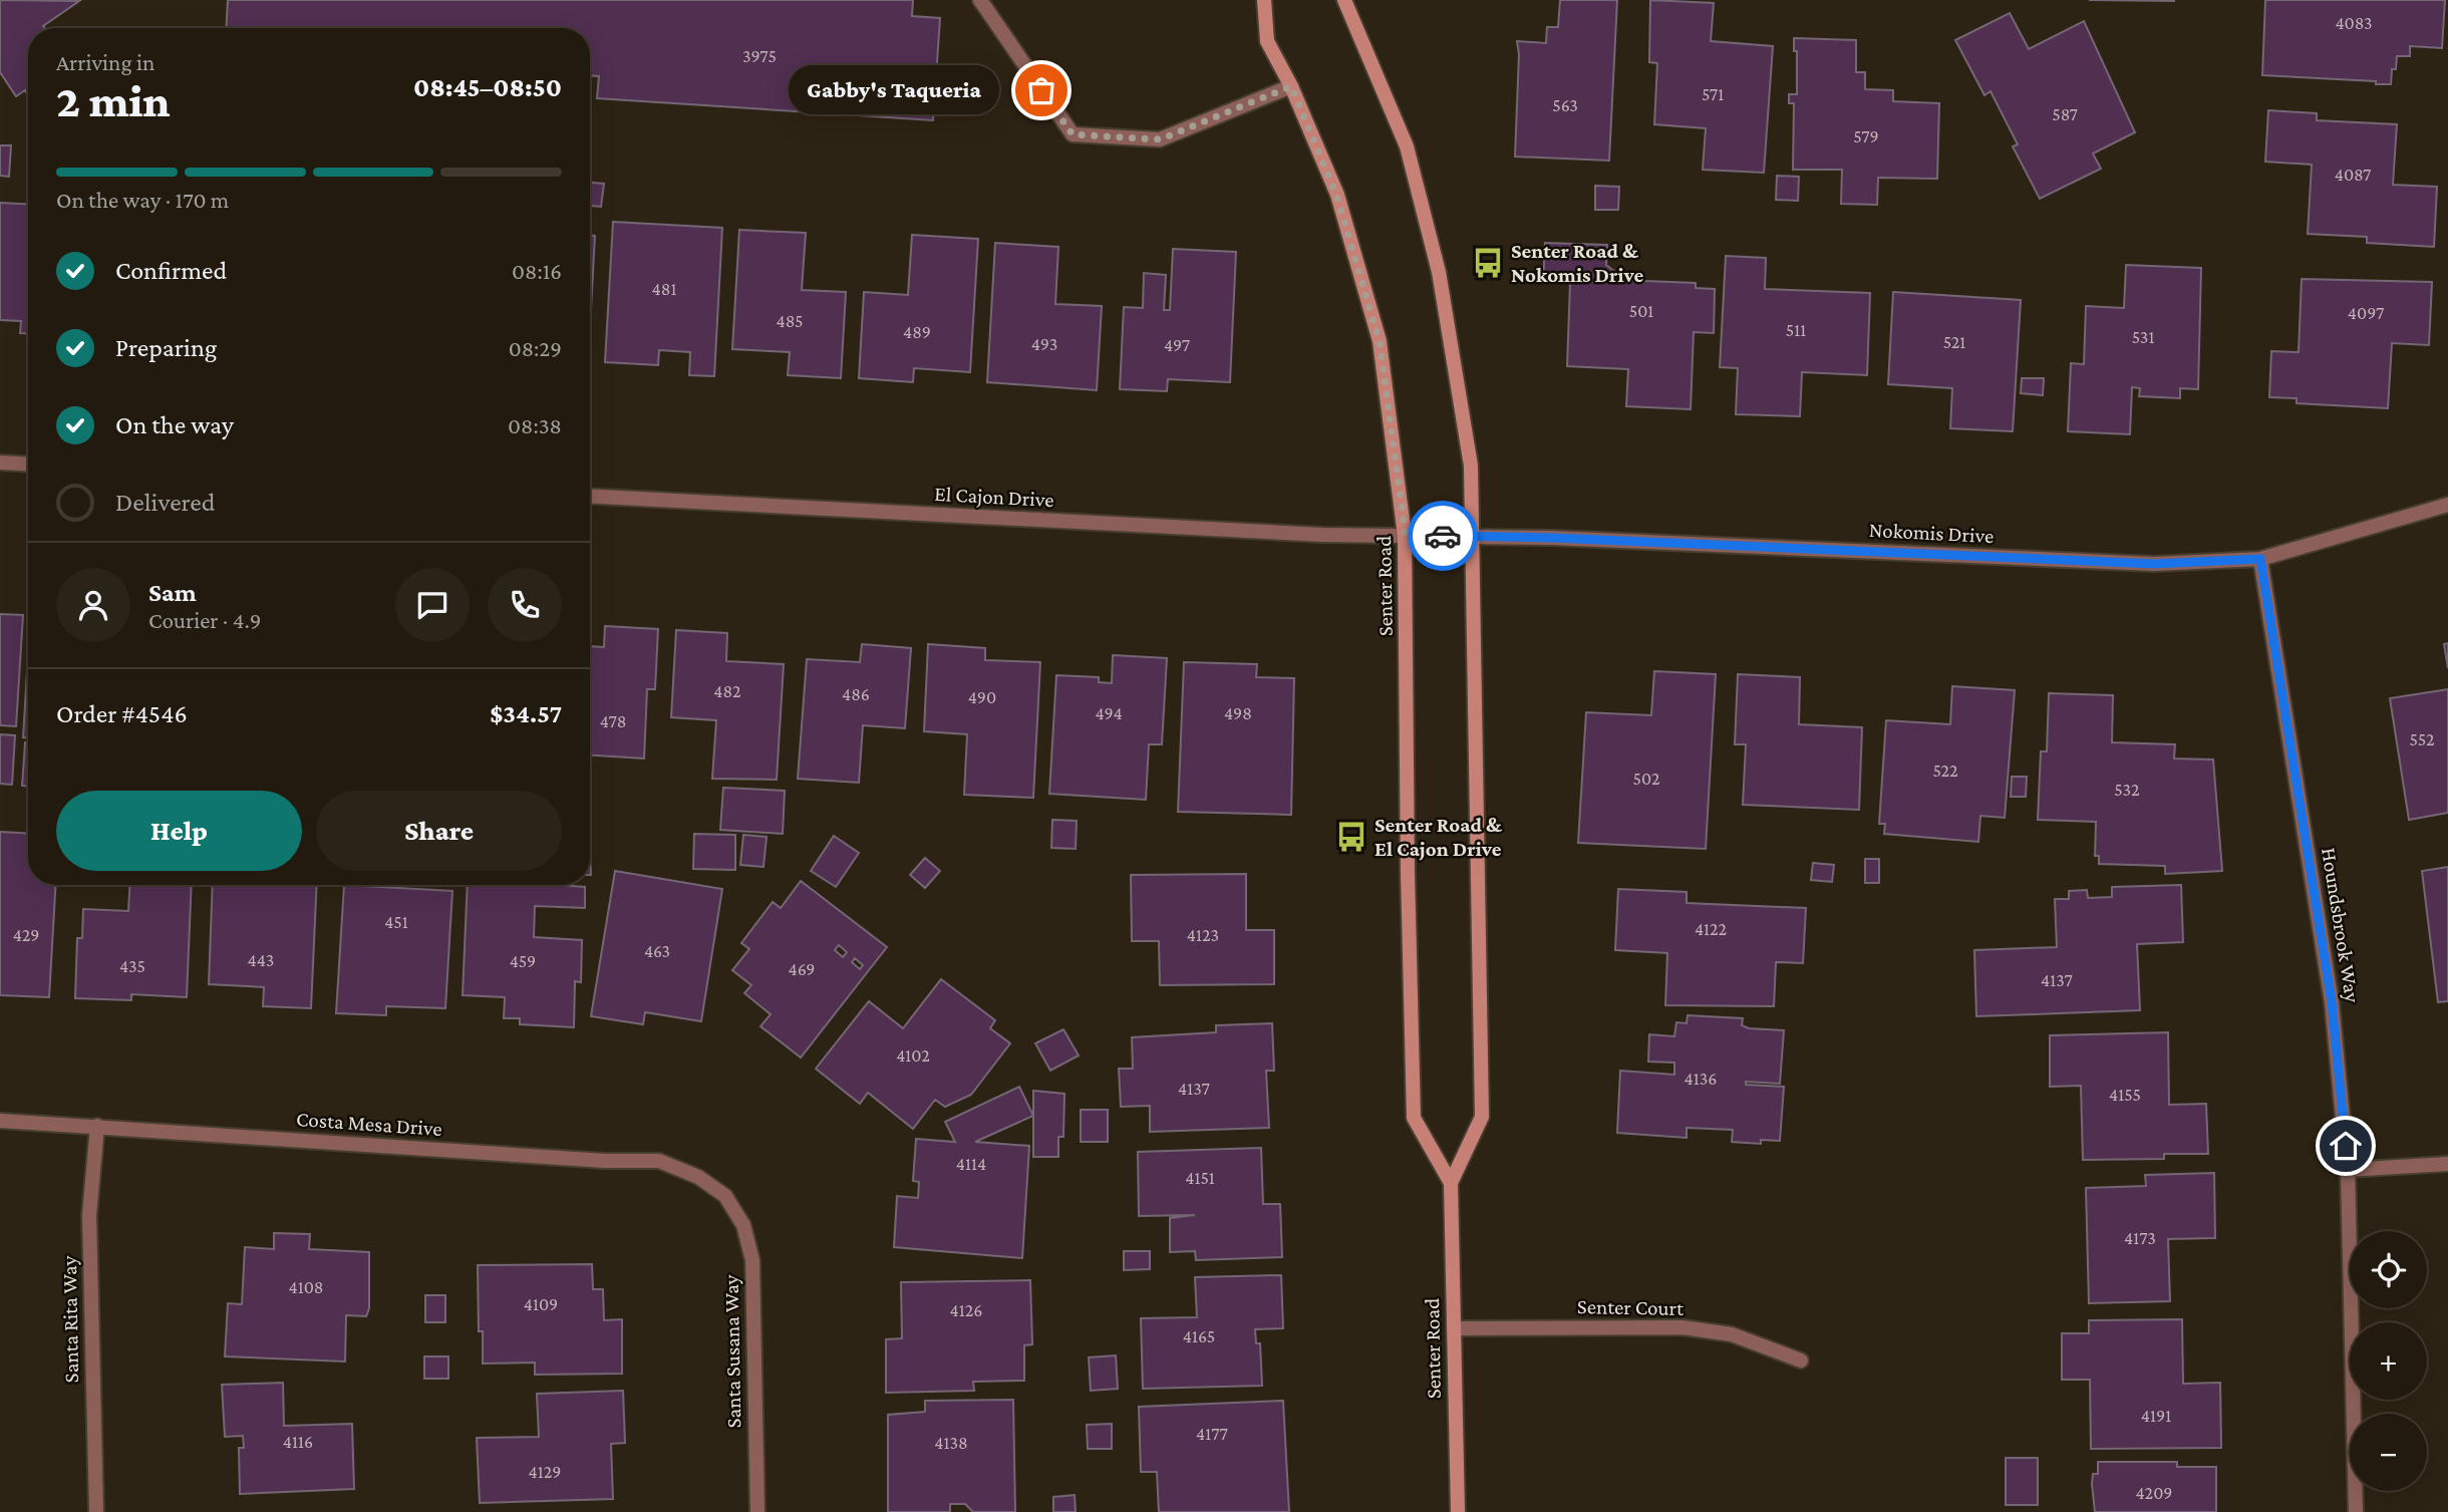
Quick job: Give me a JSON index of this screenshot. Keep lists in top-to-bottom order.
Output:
{
  "streets": {
    "main road": ["Senter Road"],
    "street": [
      "El Cajon Drive",
      "Nokomis Drive",
      "Houndsbrook Way",
      "Costa Mesa Drive",
      "Senter Court",
      "Santa Rita Way",
      "Santa Susana Way"
    ]
  },
  "crossings": [
    ["El Cajon Drive", "Nokomis Drive"],
    ["El Cajon Drive", "Senter Road"],
    ["Nokomis Drive", "Senter Road"],
    ["Nokomis Drive", "Houndsbrook Way"],
    ["Senter Road", "Senter Court"],
    ["Costa Mesa Drive", "Santa Rita Way"],
    ["Costa Mesa Drive", "Santa Susana Way"]
  ],
  "places": {
    "other": ["Gabby's Taqueria"],
    "bus stop": ["Senter Road & Nokomis Drive", "Senter Road & El Cajon Drive"]
  },
  "house_numbers": [
    "4083",
    "3975",
    "571",
    "563",
    "587",
    "579",
    "4087",
    "481",
    "501",
    "4097",
    "485",
    "511",
    "489",
    "531",
    "521",
    "493",
    "497",
    "482",
    "486",
    "490",
    "494",
    "498",
    "478",
    "552",
    "522",
    "502",
    "532",
    "451",
    "4122",
    "429",
    "4123",
    "463",
    "443",
    "459",
    "435",
    "469",
    "4137",
    "4102",
    "4136",
    "4137",
    "4155",
    "4114",
    "4151",
    "4173",
    "4108",
    "4109",
    "4126",
    "4165",
    "4191",
    "4177",
    "4116",
    "4138",
    "4129",
    "4209"
  ],
  "page": {
    "heading": ["2 min", "Arriving in", "08:45–08:50"],
    "panel": [
      "Sam",
      "Courier · 4.9",
      "Order #4546",
      "$34.57"
    ],
    "bubble": "Gabby's Taqueria",
    "bar": "On the way · 170 m",
    "list": [
      ["Confirmed", "08:16"],
      ["Preparing", "08:29"],
      ["On the way", "08:38"],
      "Delivered"
    ],
    "buttons": ["Help", "Share"],
    "map_buttons": ["+", "−"]
  }
}
